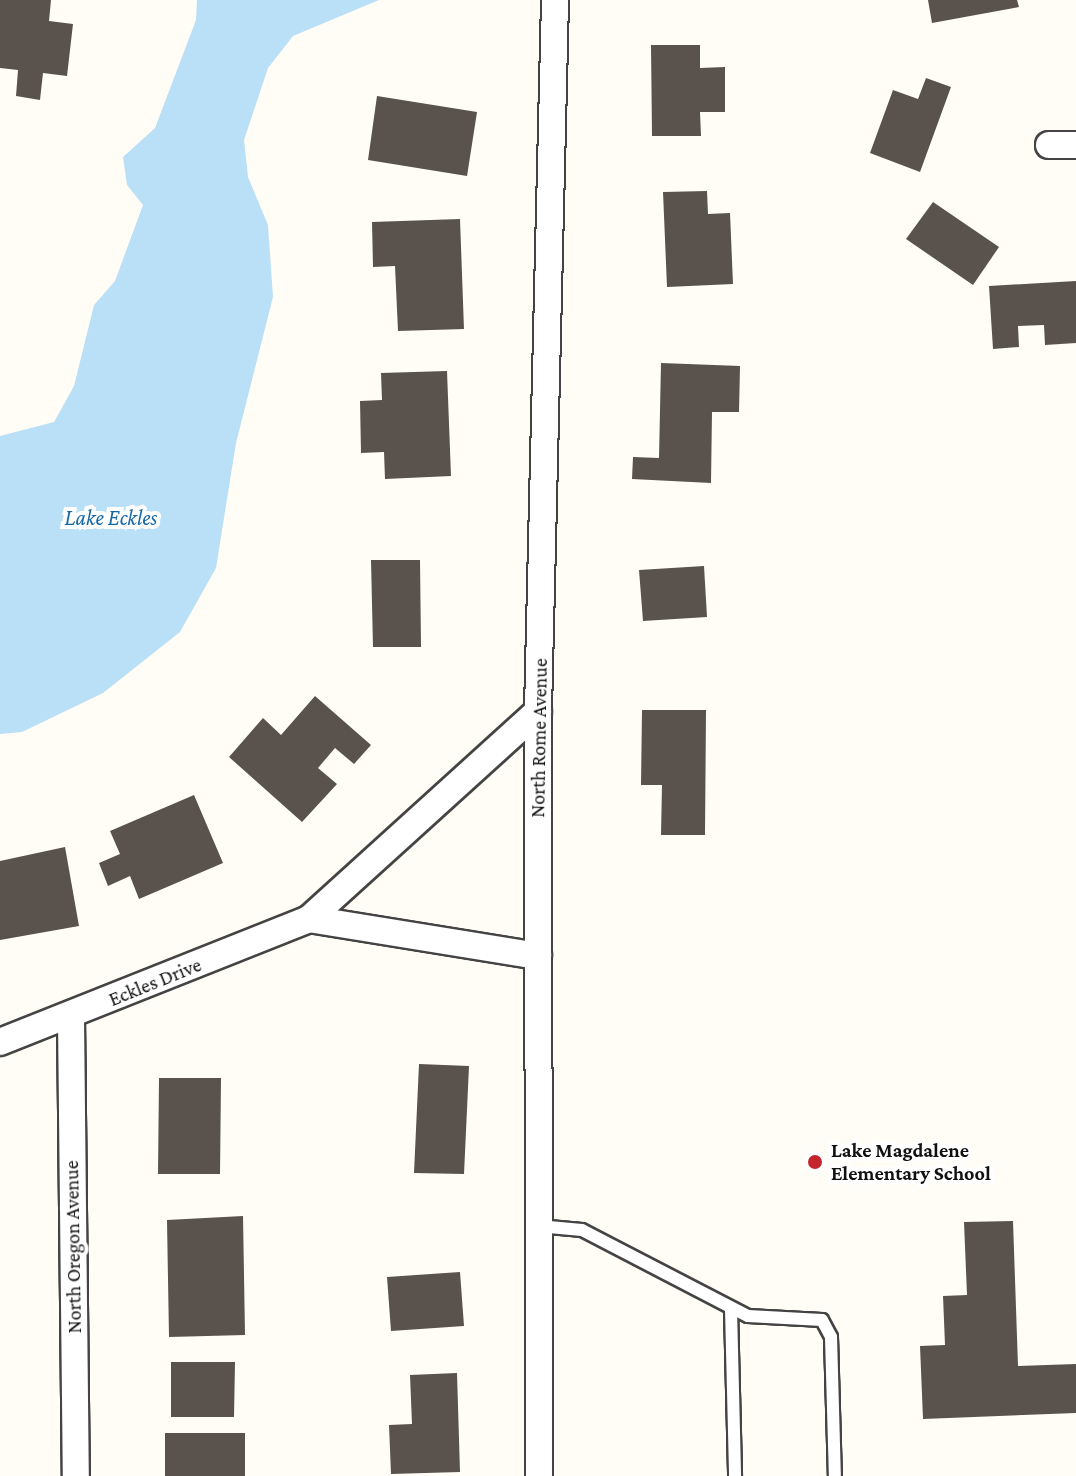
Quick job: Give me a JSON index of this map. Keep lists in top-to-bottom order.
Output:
{
  "streets": {
    "street": ["North Rome Avenue", "Eckles Drive", "North Oregon Avenue"]
  },
  "crossings": [
    ["North Rome Avenue", "Eckles Drive"],
    ["Eckles Drive", "North Oregon Avenue"]
  ],
  "water": ["Lake Eckles"],
  "places": ["Lake Magdalene Elementary School"]
}
